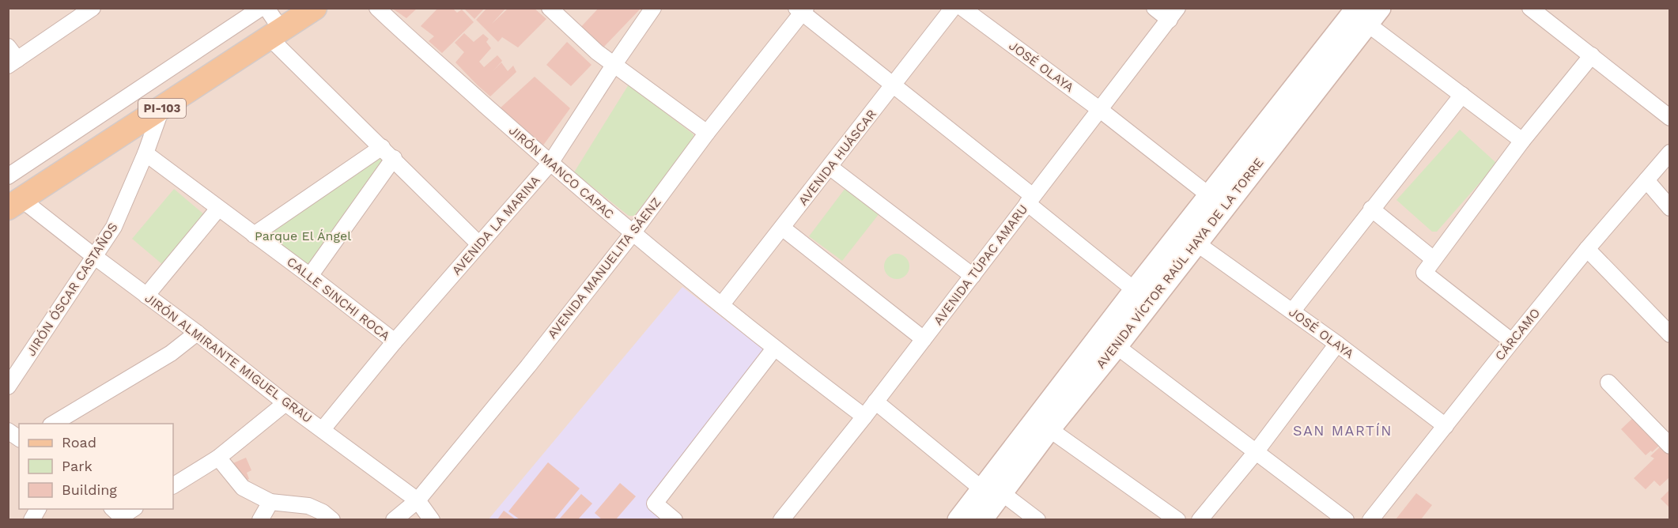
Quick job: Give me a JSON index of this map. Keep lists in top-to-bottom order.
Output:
{
  "streets": {
    "main road": ["PI-103", "AVENIDA VÍCTOR RAÚL HAYA DE LA TORRE"],
    "street": [
      "JOSÉ OLAYA",
      "AVENIDA HUÁSCAR",
      "JIRÓN MANCO CAPAC",
      "AVENIDA LA MARINA",
      "AVENIDA TÚPAC AMARU",
      "AVENIDA MANUELITA SÁENZ",
      "JIRÓN ÓSCAR CASTAÑOS",
      "CALLE SINCHI ROCA",
      "CÁRCAMO",
      "JIRÓN ALMIRANTE MIGUEL GRAU"
    ]
  },
  "crossings": [
    ["JOSÉ OLAYA", "AVENIDA VÍCTOR RAÚL HAYA DE LA TORRE"],
    ["JOSÉ OLAYA", "AVENIDA TÚPAC AMARU"],
    ["JOSÉ OLAYA", "CÁRCAMO"],
    ["PI-103", "JIRÓN ÓSCAR CASTAÑOS"],
    ["PI-103", "JIRÓN ALMIRANTE MIGUEL GRAU"],
    ["AVENIDA HUÁSCAR", "JIRÓN MANCO CAPAC"],
    ["JIRÓN MANCO CAPAC", "AVENIDA LA MARINA"],
    ["JIRÓN MANCO CAPAC", "AVENIDA TÚPAC AMARU"],
    ["JIRÓN MANCO CAPAC", "AVENIDA MANUELITA SÁENZ"],
    ["AVENIDA LA MARINA", "CALLE SINCHI ROCA"],
    ["AVENIDA LA MARINA", "JIRÓN ALMIRANTE MIGUEL GRAU"],
    ["AVENIDA MANUELITA SÁENZ", "JIRÓN ALMIRANTE MIGUEL GRAU"],
    ["JIRÓN ÓSCAR CASTAÑOS", "CALLE SINCHI ROCA"],
    ["JIRÓN ÓSCAR CASTAÑOS", "JIRÓN ALMIRANTE MIGUEL GRAU"]
  ],
  "districts": ["SAN MARTÍN"],
  "parks": ["Parque El Ángel"],
  "legend": ["Road", "Park", "Building"]
}
